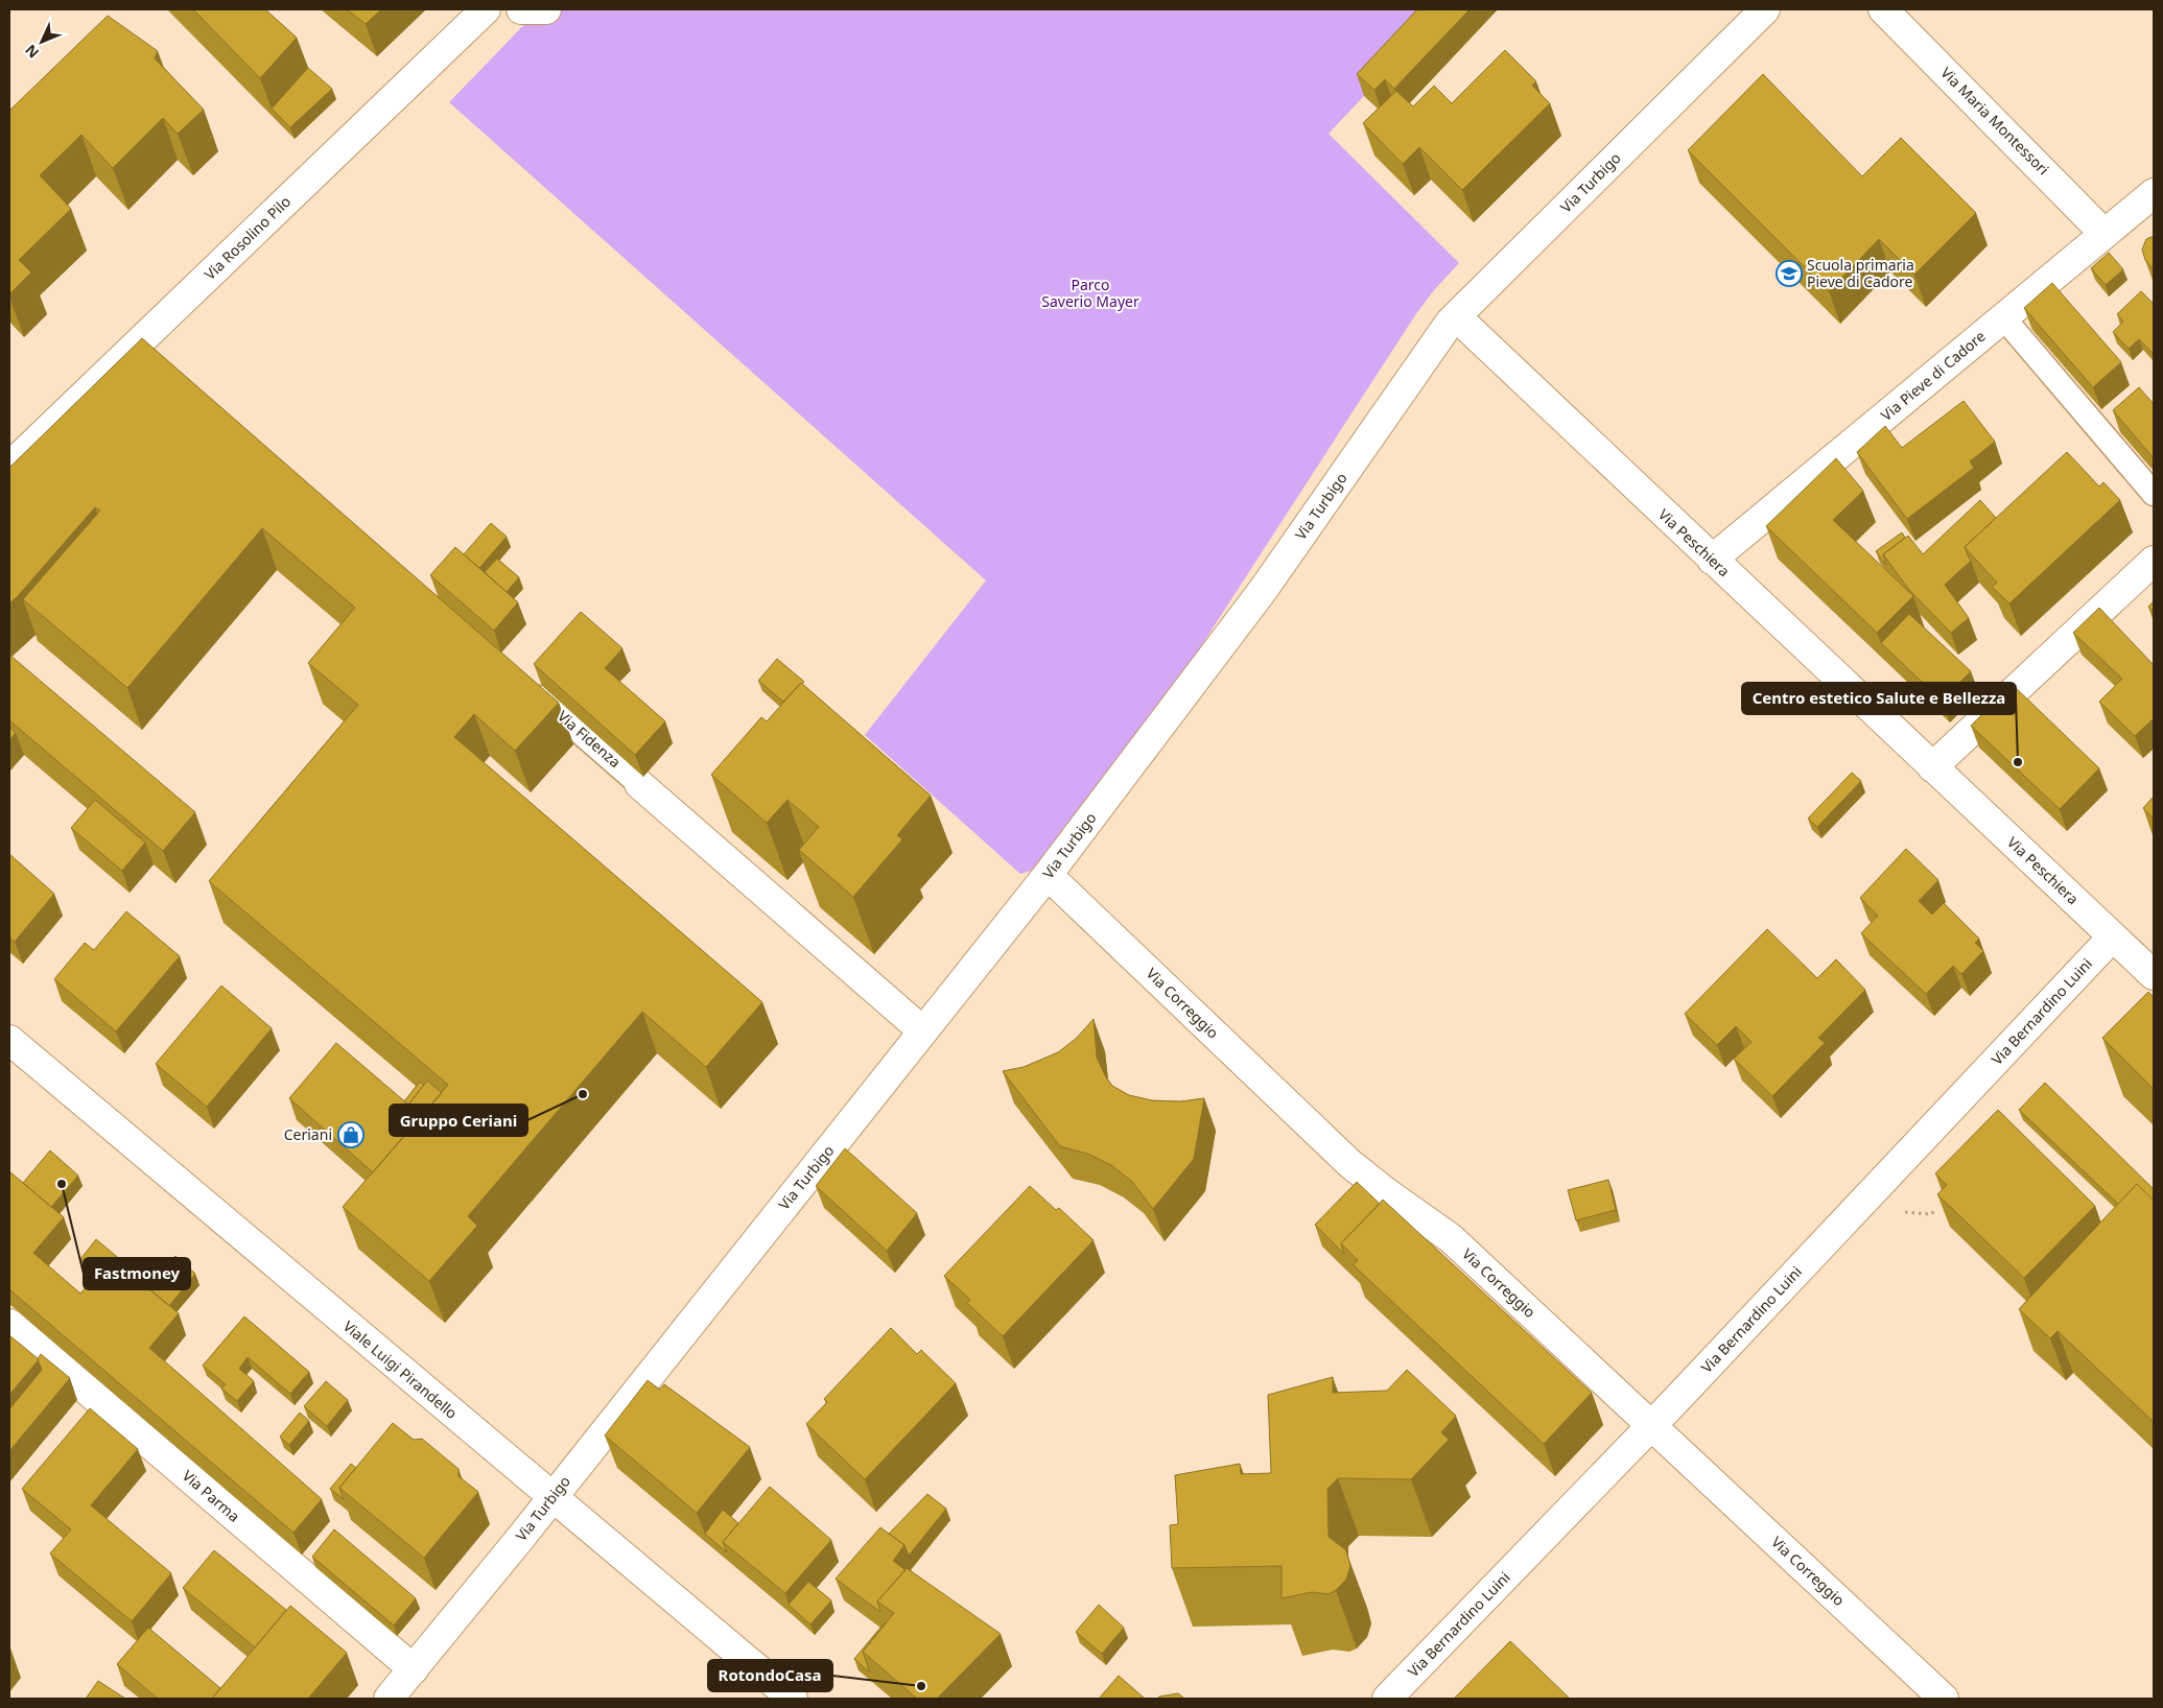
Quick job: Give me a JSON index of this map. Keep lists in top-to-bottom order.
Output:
{
  "streets": {
    "street": [
      "Via Maria Montessori",
      "Via Turbigo",
      "Via Rosolino Pilo",
      "Via Pieve di Cadore",
      "Via Peschiera",
      "Via Fidenza",
      "Via Correggio",
      "Via Bernardino Luini",
      "Viale Luigi Pirandello",
      "Via Parma"
    ]
  },
  "crossings": [
    ["Via Maria Montessori", "Via Pieve di Cadore"],
    ["Via Turbigo", "Via Peschiera"],
    ["Via Turbigo", "Via Fidenza"],
    ["Via Turbigo", "Via Correggio"],
    ["Via Turbigo", "Viale Luigi Pirandello"],
    ["Via Turbigo", "Via Parma"],
    ["Via Pieve di Cadore", "Via Peschiera"],
    ["Via Peschiera", "Via Bernardino Luini"],
    ["Via Correggio", "Via Bernardino Luini"]
  ],
  "parks": ["Parco Saverio Mayer"],
  "places": {
    "school or university": ["Scuola primaria Pieve di Cadore"],
    "other": [
      "Centro estetico Salute e Bellezza",
      "Gruppo Ceriani",
      "Fastmoney",
      "RotondoCasa"
    ],
    "shop": ["Ceriani"]
  },
  "north": "bottom left"
}
